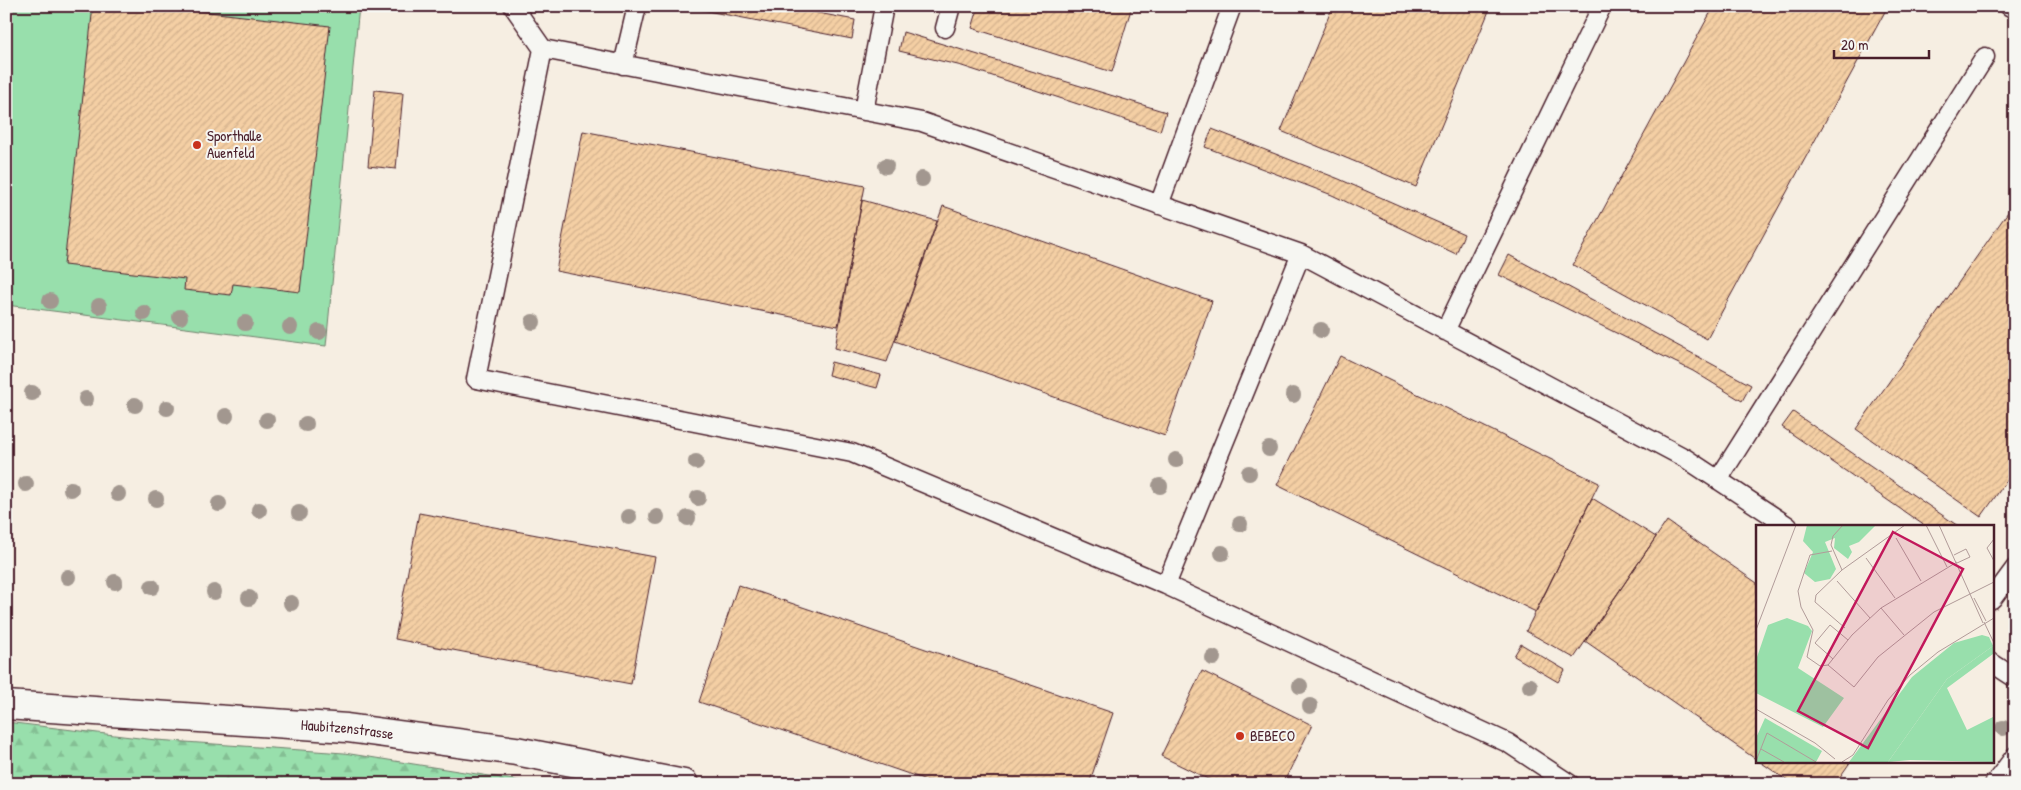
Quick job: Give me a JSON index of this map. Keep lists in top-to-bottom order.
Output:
{
  "streets": {
    "street": ["Haubitzenstrasse"]
  },
  "places": ["Sporthalle Auenfeld", "BEBECO"],
  "scale_bar": "20 m"
}
